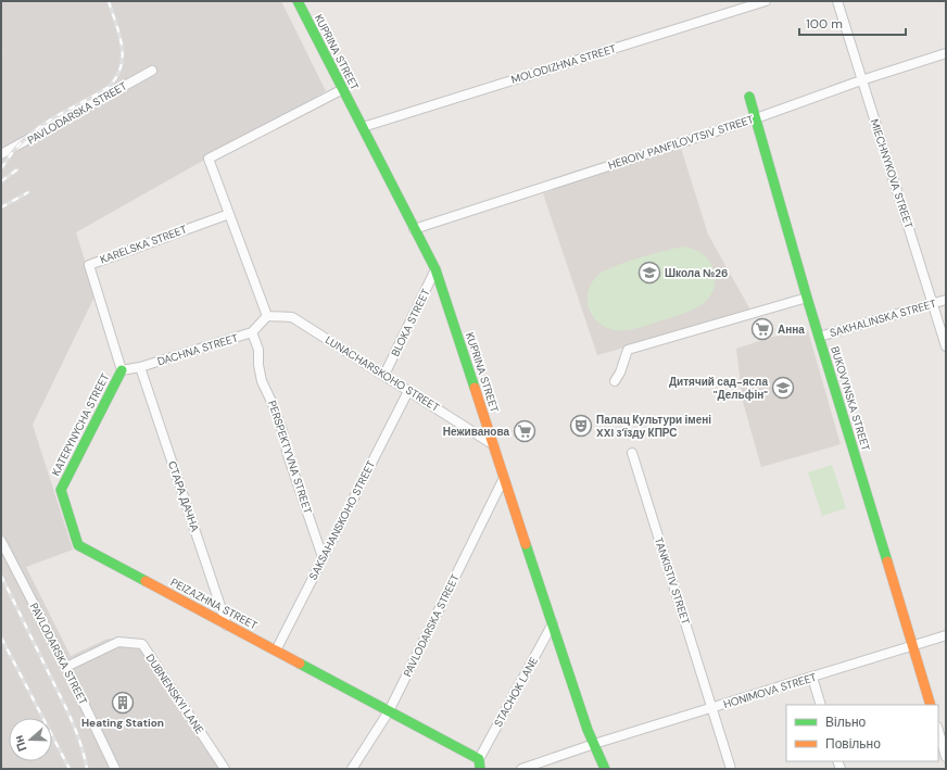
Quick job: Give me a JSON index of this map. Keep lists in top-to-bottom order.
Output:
{
  "streets": {
    "street": [
      "KUPRINA STREET",
      "MOLODIZHNA STREET",
      "PAVLODARSKA STREET",
      "HEROIV PANFILOVTSIV STREET",
      "MIECHNYKOVA STREET",
      "KARELSKA STREET",
      "SAKHALINSKA STREET",
      "BLOKA STREET",
      "DACHNA STREET",
      "LUNACHARSKOHO STREET",
      "BUKOVYNSKA STREET",
      "KATERYNYCHA STREET",
      "PERSPEKTYVNA STREET",
      "СТАРА ДАЧНА",
      "SAKSAHANSKOHO STREET",
      "TANKISTIV STREET",
      "PEIZAZHNA STREET",
      "HONIMOVA STREET",
      "STACHOK LANE",
      "DUBNENSKYI LANE"
    ]
  },
  "crossings": [
    ["KUPRINA STREET", "MOLODIZHNA STREET"],
    ["KUPRINA STREET", "PAVLODARSKA STREET"],
    ["KUPRINA STREET", "HEROIV PANFILOVTSIV STREET"],
    ["KUPRINA STREET", "BLOKA STREET"],
    ["KUPRINA STREET", "LUNACHARSKOHO STREET"],
    ["KUPRINA STREET", "HONIMOVA STREET"],
    ["KUPRINA STREET", "STACHOK LANE"],
    ["PAVLODARSKA STREET", "PEIZAZHNA STREET"],
    ["PAVLODARSKA STREET", "DUBNENSKYI LANE"],
    ["HEROIV PANFILOVTSIV STREET", "MIECHNYKOVA STREET"],
    ["HEROIV PANFILOVTSIV STREET", "BUKOVYNSKA STREET"],
    ["MIECHNYKOVA STREET", "SAKHALINSKA STREET"],
    ["KARELSKA STREET", "DACHNA STREET"],
    ["KARELSKA STREET", "KATERYNYCHA STREET"],
    ["SAKHALINSKA STREET", "BUKOVYNSKA STREET"],
    ["BLOKA STREET", "LUNACHARSKOHO STREET"],
    ["DACHNA STREET", "LUNACHARSKOHO STREET"],
    ["DACHNA STREET", "KATERYNYCHA STREET"],
    ["DACHNA STREET", "PERSPEKTYVNA STREET"],
    ["DACHNA STREET", "СТАРА ДАЧНА"],
    ["LUNACHARSKOHO STREET", "SAKSAHANSKOHO STREET"],
    ["BUKOVYNSKA STREET", "HONIMOVA STREET"],
    ["KATERYNYCHA STREET", "PEIZAZHNA STREET"],
    ["PERSPEKTYVNA STREET", "SAKSAHANSKOHO STREET"],
    ["СТАРА ДАЧНА", "PEIZAZHNA STREET"],
    ["SAKSAHANSKOHO STREET", "PEIZAZHNA STREET"],
    ["TANKISTIV STREET", "HONIMOVA STREET"],
    ["PEIZAZHNA STREET", "STACHOK LANE"]
  ],
  "places": {
    "school or university": ["Школа №26", "Дитячий сад-ясла \"Дельфін\""],
    "supermarket": ["Анна", "Неживанова"],
    "theatre": ["Палац Культури імені XXI з'їзду КПРС"],
    "building": ["Heating Station"]
  },
  "legend": ["Вільно", "Повільно"],
  "scale_bar": "100 m",
  "north": "left"
}
